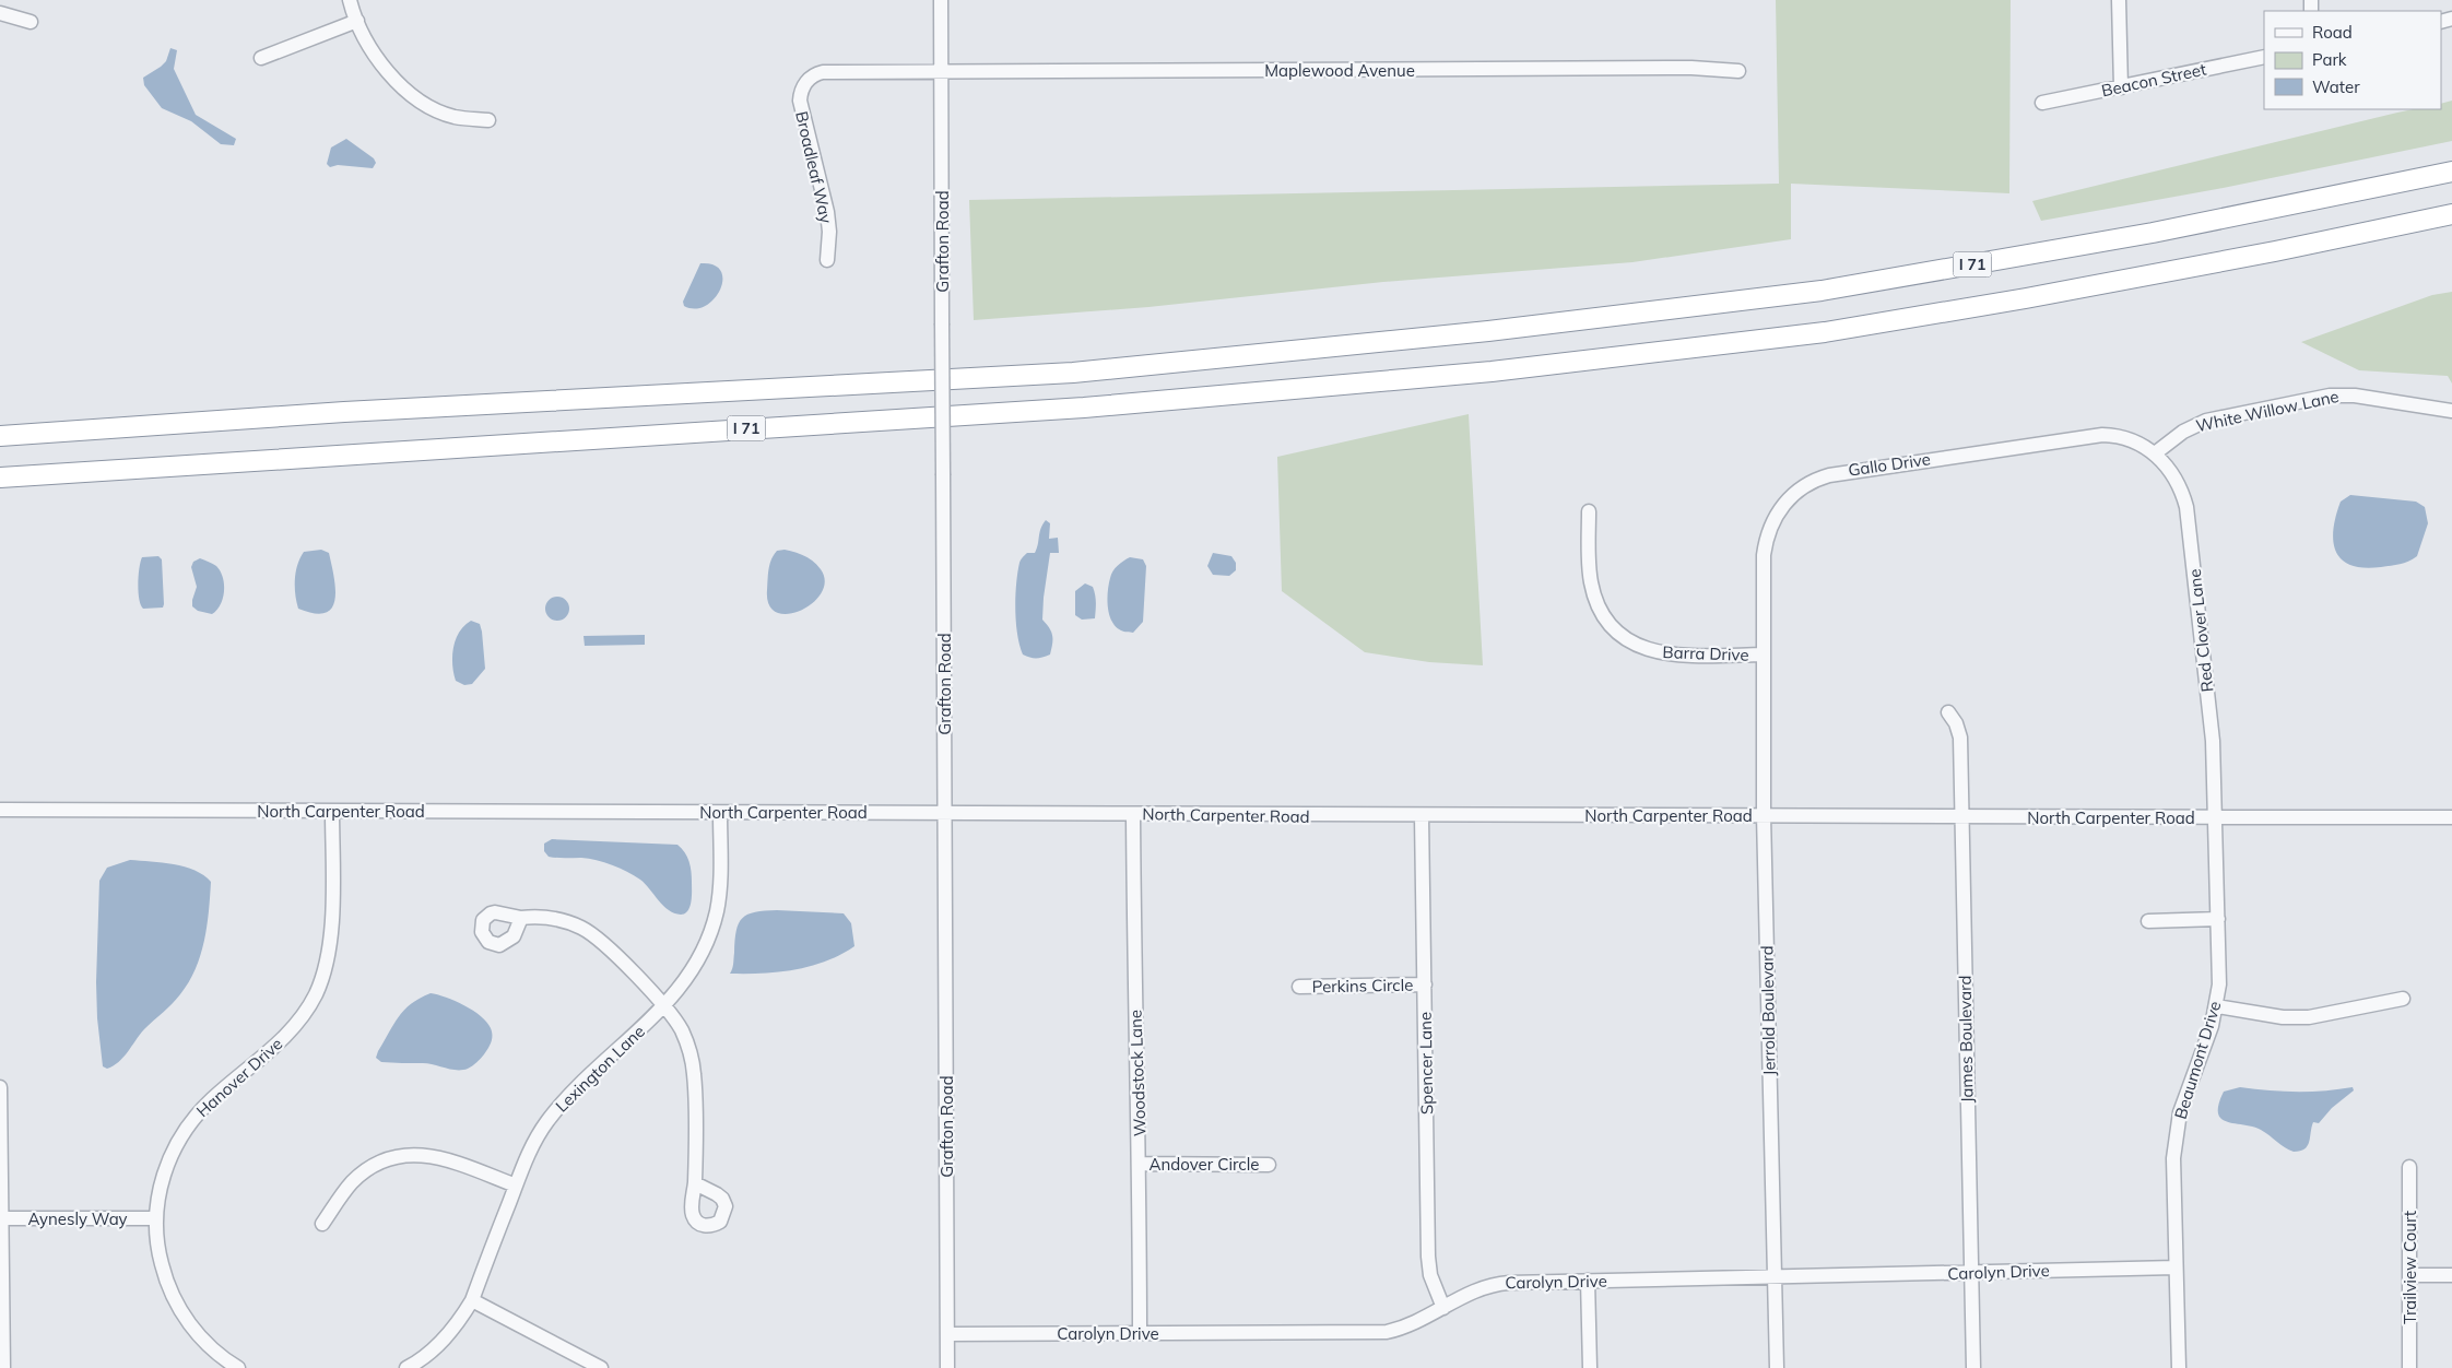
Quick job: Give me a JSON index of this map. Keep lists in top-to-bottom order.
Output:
{
  "streets": {
    "highway": ["I 71"],
    "street": [
      "Maplewood Avenue",
      "Beacon Street",
      "Broadleaf Way",
      "Grafton Road",
      "White Willow Lane",
      "Gallo Drive",
      "Red Clover Lane",
      "Barra Drive",
      "North Carpenter Road",
      "Perkins Circle",
      "Jerrold Boulevard",
      "James Boulevard",
      "Beaumont Drive",
      "Spencer Lane",
      "Lexington Lane",
      "Woodstock Lane",
      "Hanover Drive",
      "Andover Circle",
      "Aynesly Way",
      "Trailview Court",
      "Carolyn Drive"
    ]
  },
  "crossings": [
    ["Maplewood Avenue", "Broadleaf Way"],
    ["Maplewood Avenue", "Grafton Road"],
    ["Broadleaf Way", "Grafton Road"],
    ["Grafton Road", "North Carpenter Road"],
    ["Grafton Road", "Carolyn Drive"],
    ["White Willow Lane", "Gallo Drive"],
    ["White Willow Lane", "Red Clover Lane"],
    ["Gallo Drive", "Red Clover Lane"],
    ["Gallo Drive", "Barra Drive"],
    ["Gallo Drive", "Jerrold Boulevard"],
    ["Red Clover Lane", "North Carpenter Road"],
    ["Red Clover Lane", "Beaumont Drive"],
    ["Barra Drive", "Jerrold Boulevard"],
    ["North Carpenter Road", "Jerrold Boulevard"],
    ["North Carpenter Road", "James Boulevard"],
    ["North Carpenter Road", "Beaumont Drive"],
    ["North Carpenter Road", "Spencer Lane"],
    ["North Carpenter Road", "Lexington Lane"],
    ["North Carpenter Road", "Woodstock Lane"],
    ["North Carpenter Road", "Hanover Drive"],
    ["Perkins Circle", "Spencer Lane"],
    ["Jerrold Boulevard", "Carolyn Drive"],
    ["James Boulevard", "Carolyn Drive"],
    ["Beaumont Drive", "Carolyn Drive"],
    ["Spencer Lane", "Carolyn Drive"],
    ["Woodstock Lane", "Andover Circle"],
    ["Woodstock Lane", "Carolyn Drive"],
    ["Hanover Drive", "Aynesly Way"]
  ],
  "legend": ["Road", "Park", "Water"]
}
